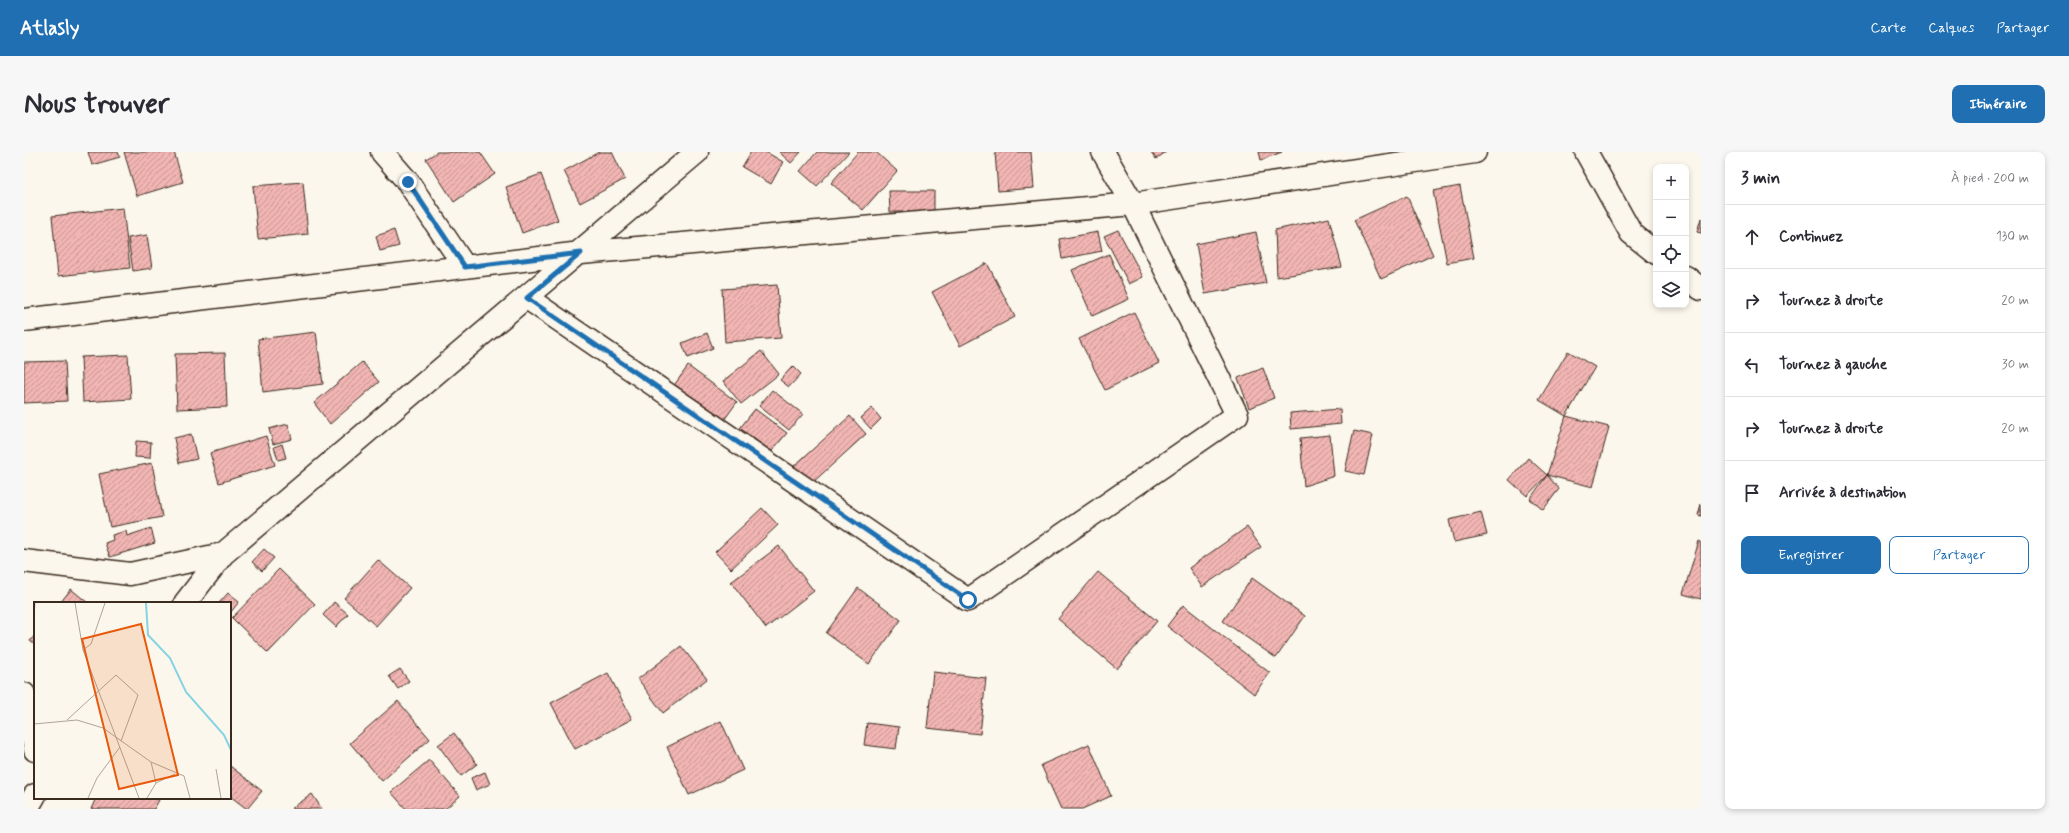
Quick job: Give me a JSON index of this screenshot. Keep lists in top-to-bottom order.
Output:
{
  "page": {
    "header": "Atlasly",
    "nav": ["Carte", "Calques", "Partager"],
    "buttons": [
      "Itinéraire",
      ["Enregistrer", "Partager"]
    ],
    "title": "Nous trouver",
    "heading": ["3 min", "À pied · 200 m"],
    "map_buttons": ["+", "−"],
    "list": [
      ["Continuez", "130 m"],
      ["Tournez à droite", "20 m"],
      ["Tournez à gauche", "30 m"],
      ["Tournez à droite", "20 m"],
      "Arrivée à destination"
    ]
  }
}
